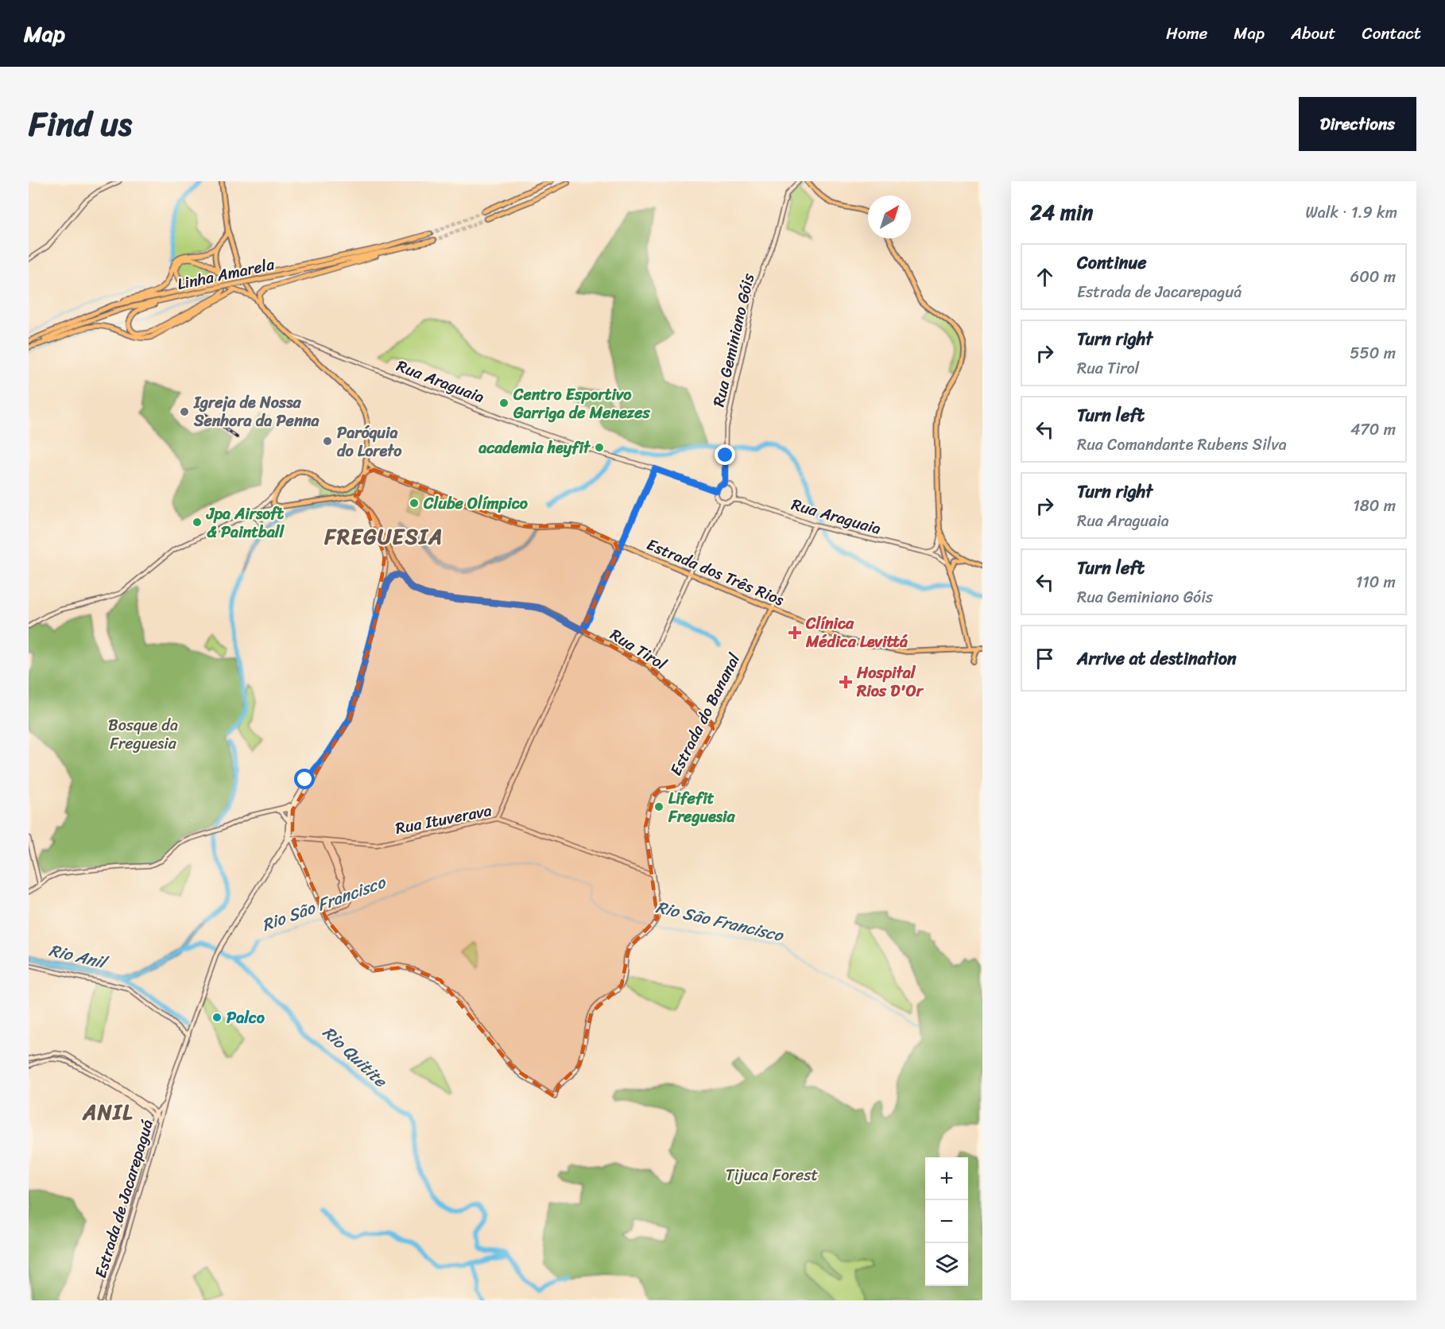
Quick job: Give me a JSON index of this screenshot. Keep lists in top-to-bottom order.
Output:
{
  "streets": {
    "highway": ["Linha Amarela"],
    "main road": [
      "Estrada dos Três Rios",
      "Rua Tirol",
      "Estrada do Bananal",
      "Estrada de Jacarepaguá"
    ],
    "street": ["Rua Geminiano Góis", "Rua Araguaia", "Rua Ituverava"]
  },
  "crossings": [
    ["Rua Geminiano Góis", "Rua Araguaia"],
    ["Rua Araguaia", "Estrada do Bananal"],
    ["Estrada dos Três Rios", "Estrada do Bananal"],
    ["Rua Tirol", "Estrada do Bananal"],
    ["Rua Tirol", "Estrada de Jacarepaguá"],
    ["Estrada do Bananal", "Rua Ituverava"],
    ["Rua Ituverava", "Estrada de Jacarepaguá"]
  ],
  "districts": ["FREGUESIA", "ANIL"],
  "water": ["Rio São Francisco", "Rio Anil", "Rio Quitite"],
  "parks": ["Bosque da Freguesia", "Tijuca Forest"],
  "places": {
    "other": [
      "Centro Esportivo Garriga de Menezes",
      "Igreja de Nossa Senhora da Penna",
      "Paróquia do Loreto",
      "academia heyfit",
      "Clube Olímpico",
      "Jpa Airsoft & Paintball",
      "Lifefit Freguesia",
      "Palco"
    ],
    "health": ["Clínica Médica Levittá", "Hospital Rios D'Or"]
  },
  "north": "top right",
  "page": {
    "header": "Map",
    "nav": [
      "Home",
      "Map",
      "About",
      "Contact"
    ],
    "title": "Find us",
    "buttons": "Directions",
    "heading": ["24 min", "Walk · 1.9 km"],
    "list": [
      ["Continue", "Estrada de Jacarepaguá", "600 m"],
      ["Turn right", "Rua Tirol", "550 m"],
      ["Turn left", "Rua Comandante Rubens Silva", "470 m"],
      ["Turn right", "Rua Araguaia", "180 m"],
      ["Turn left", "Rua Geminiano Góis", "110 m"],
      "Arrive at destination"
    ],
    "map_buttons": ["+", "−"]
  }
}
